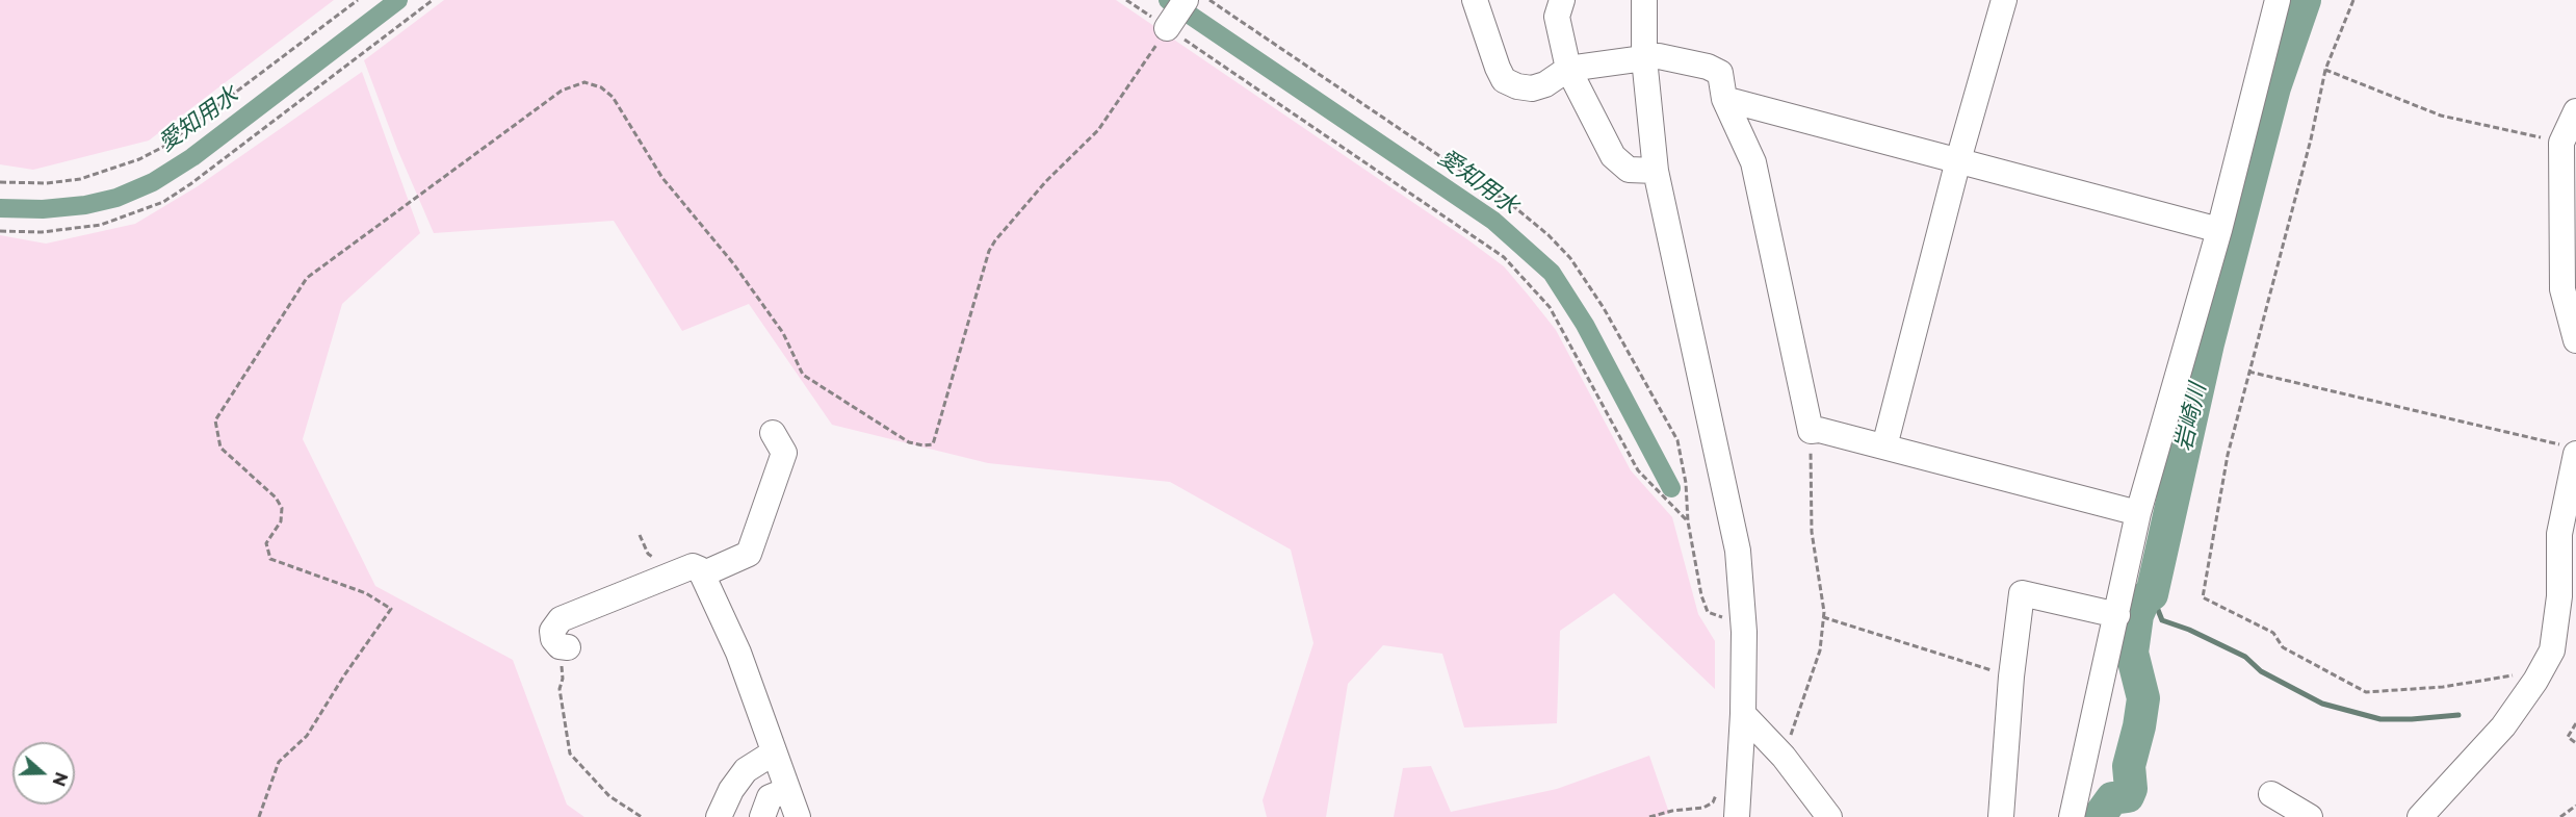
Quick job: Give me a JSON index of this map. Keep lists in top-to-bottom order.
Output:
{
  "water": ["愛知用水", "岩崎川"],
  "north": "right"
}
